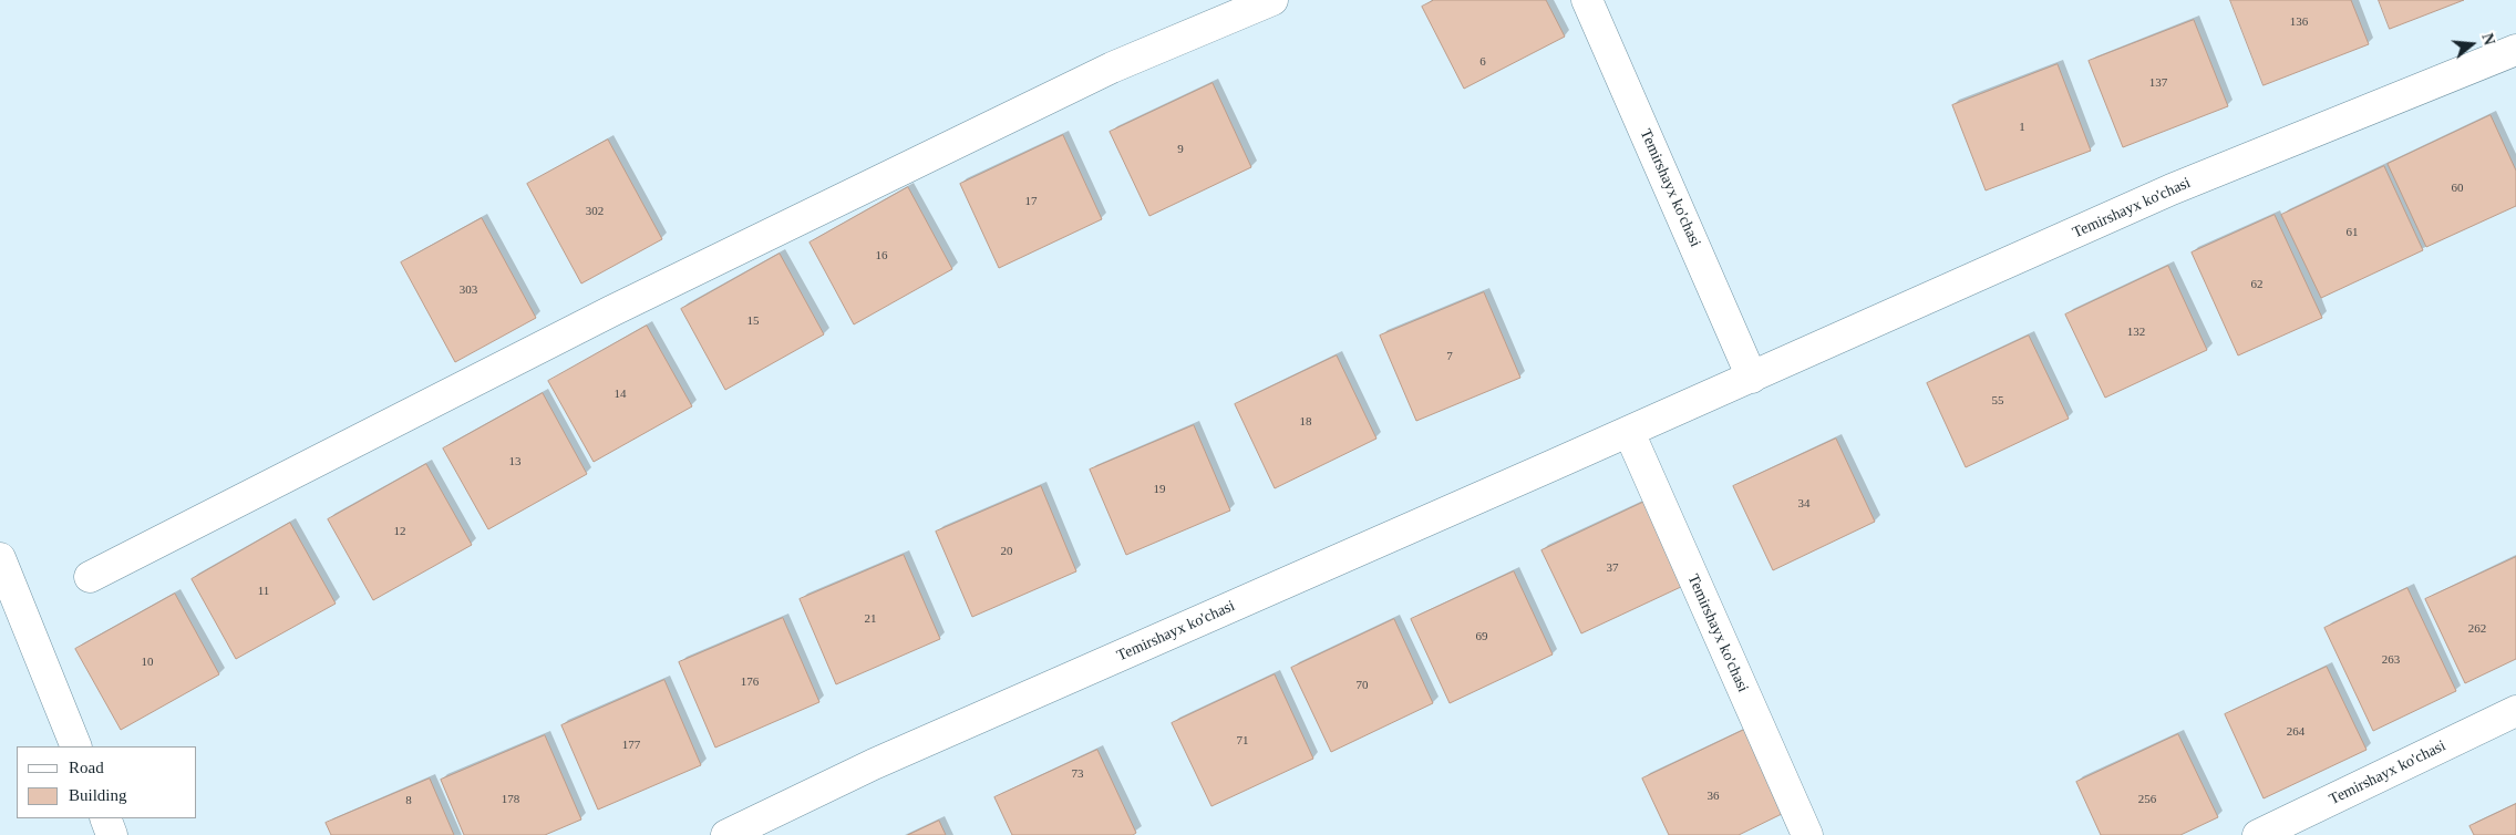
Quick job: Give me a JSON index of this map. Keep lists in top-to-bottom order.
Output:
{
  "streets": {
    "street": ["Temirshayx ko'chasi"]
  },
  "house_numbers": [
    "136",
    "6",
    "137",
    "1",
    "9",
    "60",
    "17",
    "302",
    "61",
    "16",
    "62",
    "303",
    "15",
    "132",
    "7",
    "14",
    "55",
    "18",
    "13",
    "19",
    "34",
    "12",
    "20",
    "37",
    "11",
    "21",
    "262",
    "69",
    "263",
    "10",
    "176",
    "70",
    "264",
    "71",
    "177",
    "73",
    "36",
    "178",
    "256",
    "8"
  ],
  "legend": ["Road", "Building"],
  "north": "right"
}
